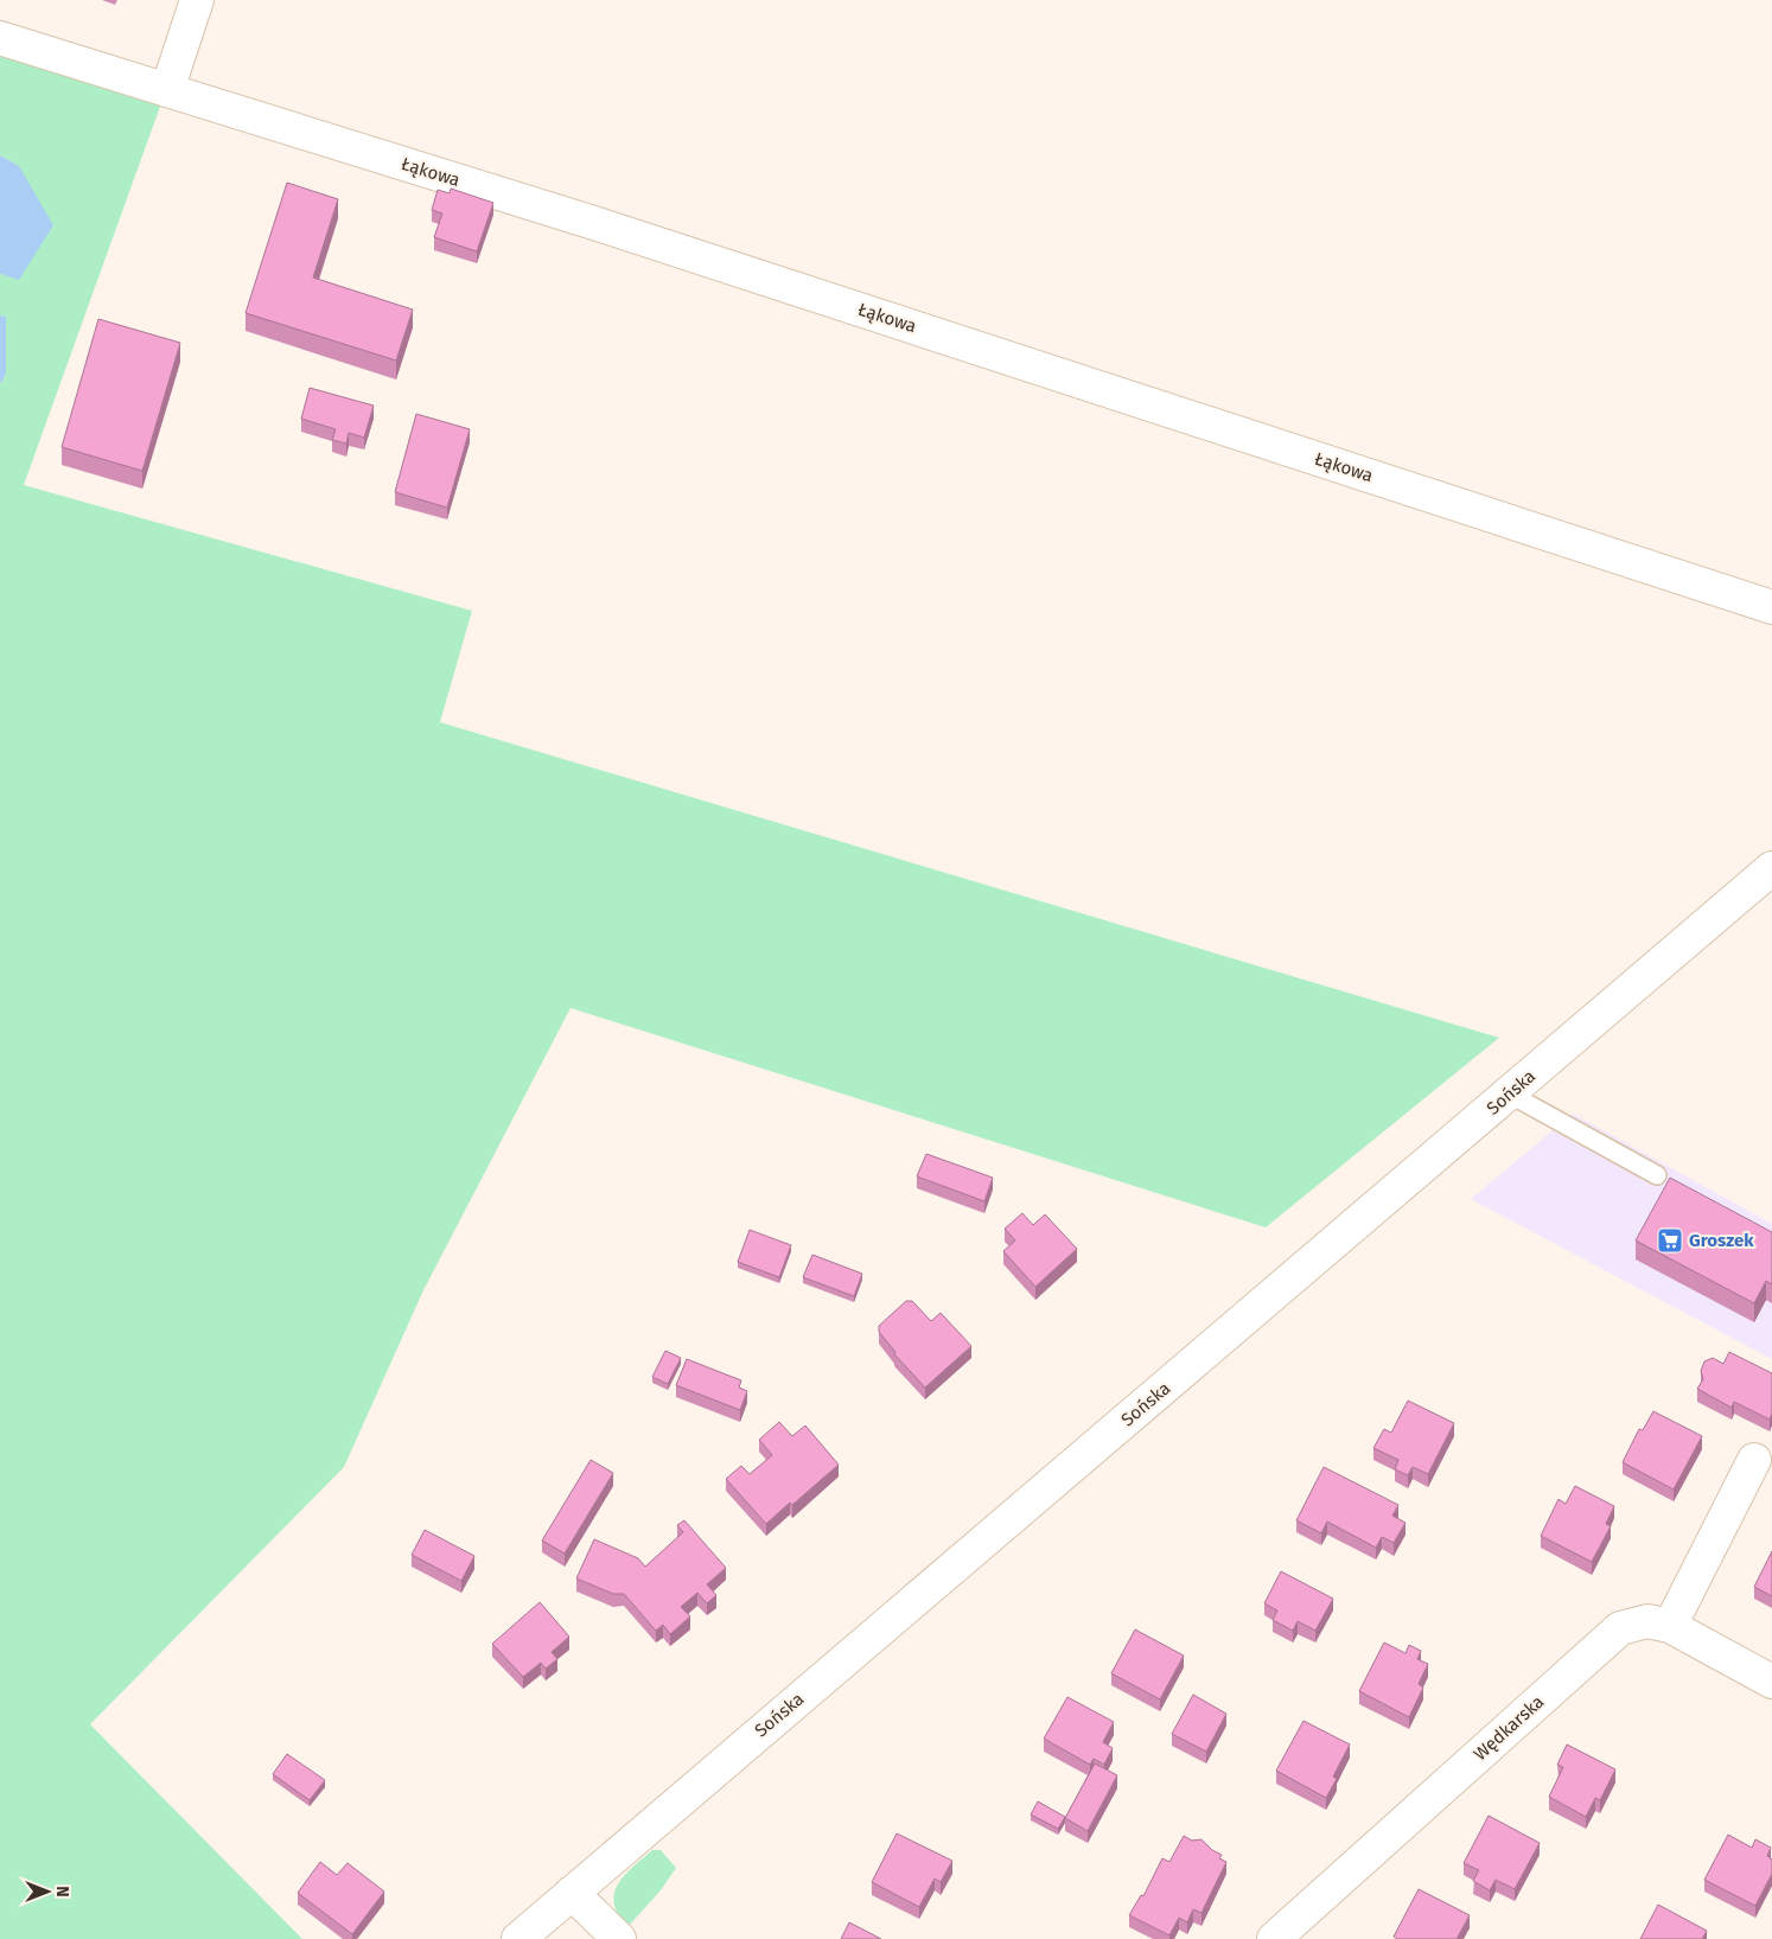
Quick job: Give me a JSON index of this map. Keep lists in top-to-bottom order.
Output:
{
  "streets": {
    "street": ["Łąkowa", "Sońska", "Wędkarska"]
  },
  "places": {
    "supermarket": ["Groszek"]
  },
  "north": "right"
}
